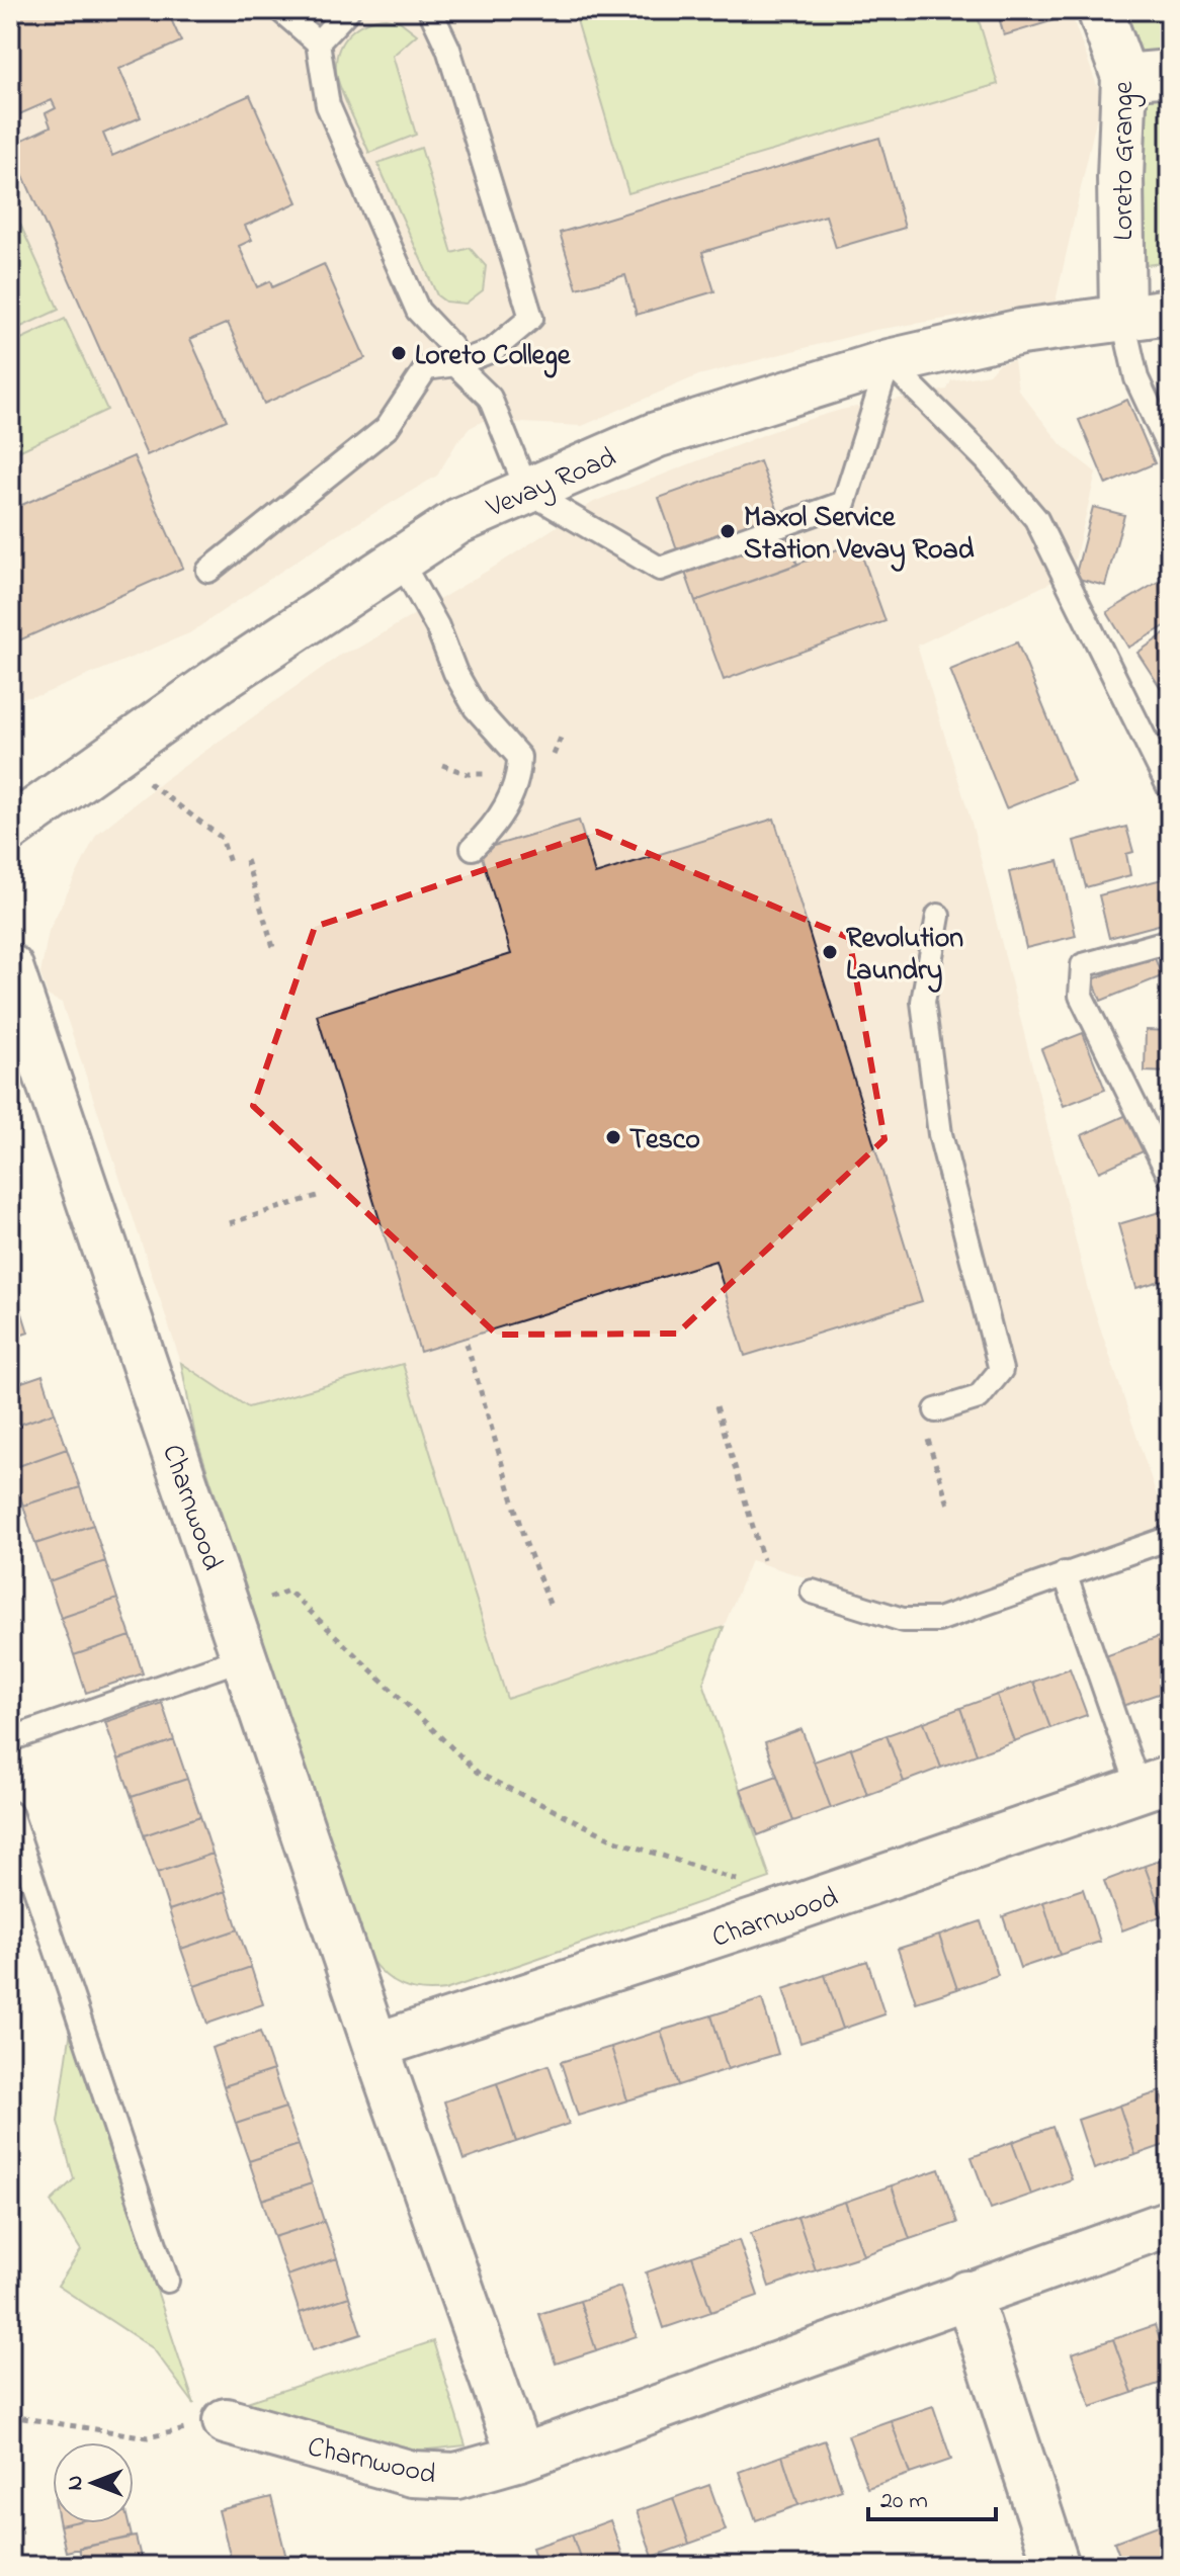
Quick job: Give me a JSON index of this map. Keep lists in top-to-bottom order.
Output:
{
  "streets": {
    "street": ["Loreto Grange", "Vevay Road", "Charnwood"]
  },
  "crossings": [
    ["Loreto Grange", "Vevay Road"]
  ],
  "places": [
    "Loreto College",
    "Maxol Service Station Vevay Road",
    "Revolution Laundry",
    "Tesco"
  ],
  "scale_bar": "20 m",
  "north": "left"
}
